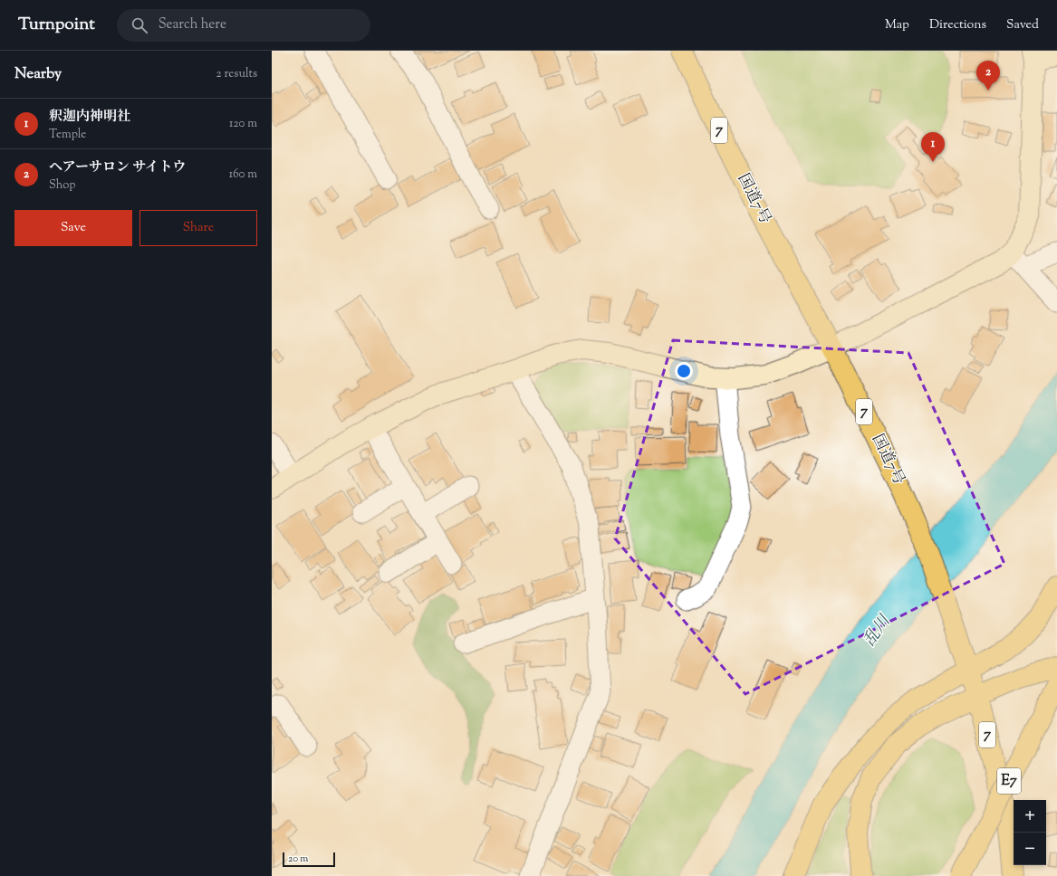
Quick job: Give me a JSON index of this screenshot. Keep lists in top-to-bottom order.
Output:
{
  "streets": {
    "highway": ["7", "国道7号", "E7"]
  },
  "water": ["乱川"],
  "scale_bar": "20 m",
  "page": {
    "header": "Turnpoint",
    "search": "Search here",
    "nav": ["Map", "Directions", "Saved"],
    "heading": ["Nearby", "2 results"],
    "pins": ["2", "1"],
    "list": [
      {
        "mark": "1",
        "name": "釈迦内神明社",
        "note": "Temple",
        "value": "120 m"
      },
      {
        "mark": "2",
        "name": "ヘアーサロン サイトウ",
        "note": "Shop",
        "value": "160 m"
      }
    ],
    "buttons": ["Save", "Share"],
    "map_buttons": ["+", "−"],
    "scale": "20 m"
  }
}
